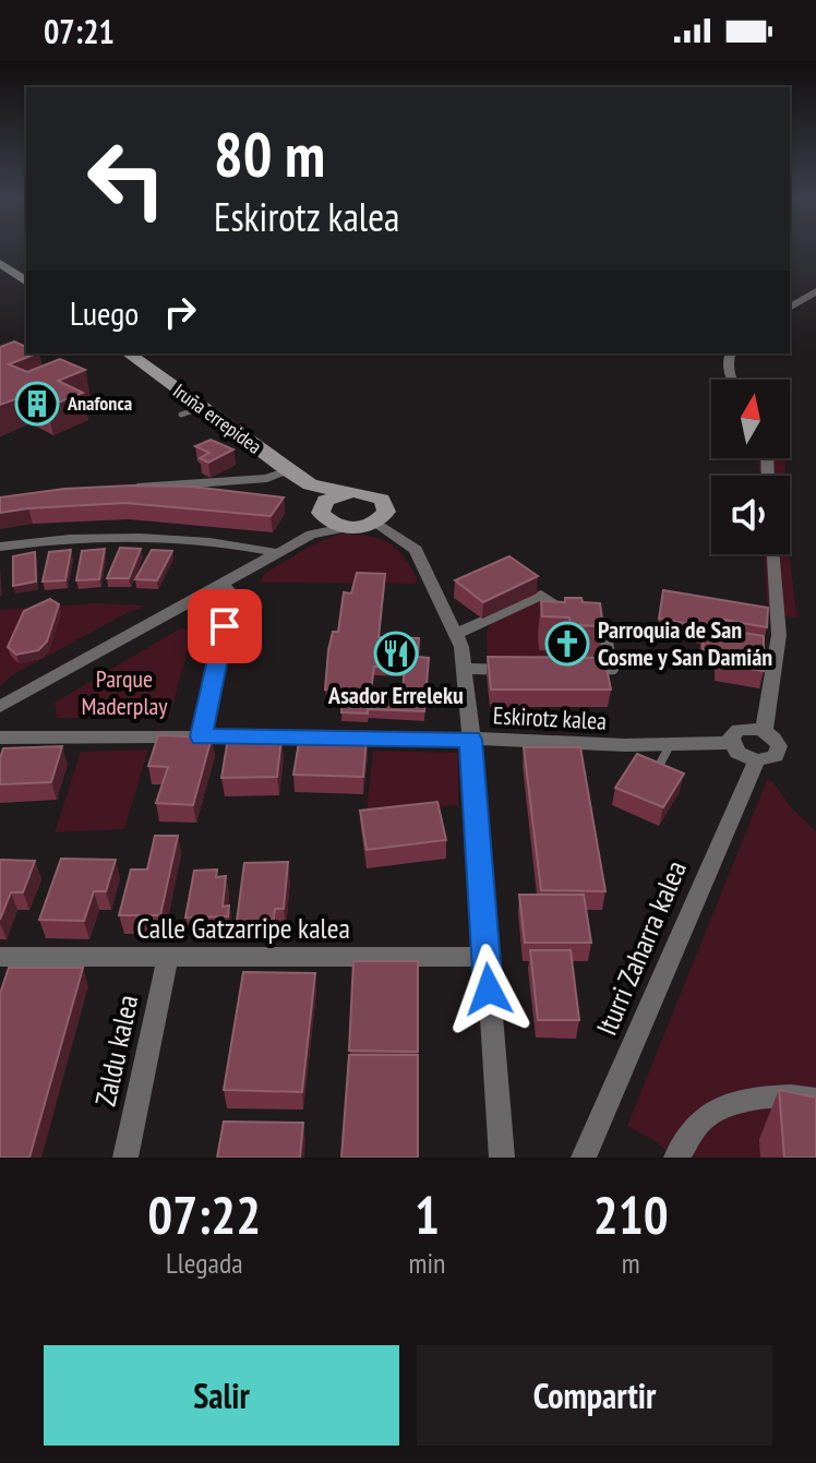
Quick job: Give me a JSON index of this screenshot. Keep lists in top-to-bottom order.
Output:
{
  "streets": {
    "street": [
      "Iruña errepidea",
      "Eskirotz kalea",
      "Calle Gatzarripe kalea",
      "Iturri Zaharra kalea",
      "Zaldu kalea"
    ]
  },
  "crossings": [
    ["Eskirotz kalea", "Iturri Zaharra kalea"],
    ["Calle Gatzarripe kalea", "Zaldu kalea"]
  ],
  "parks": ["Parque Maderplay"],
  "places": {
    "building": ["Anafonca"],
    "church": ["Parroquia de San Cosme y San Damián"],
    "restaurant": ["Asador Erreleku"]
  },
  "north": "top",
  "page": {
    "status": "07:21",
    "turn": ["80 m", "Eskirotz kalea"],
    "then": "Luego",
    "eta": [
      "07:22",
      "Llegada",
      "1",
      "min",
      "210",
      "m"
    ],
    "buttons": ["Salir", "Compartir"]
  }
}
